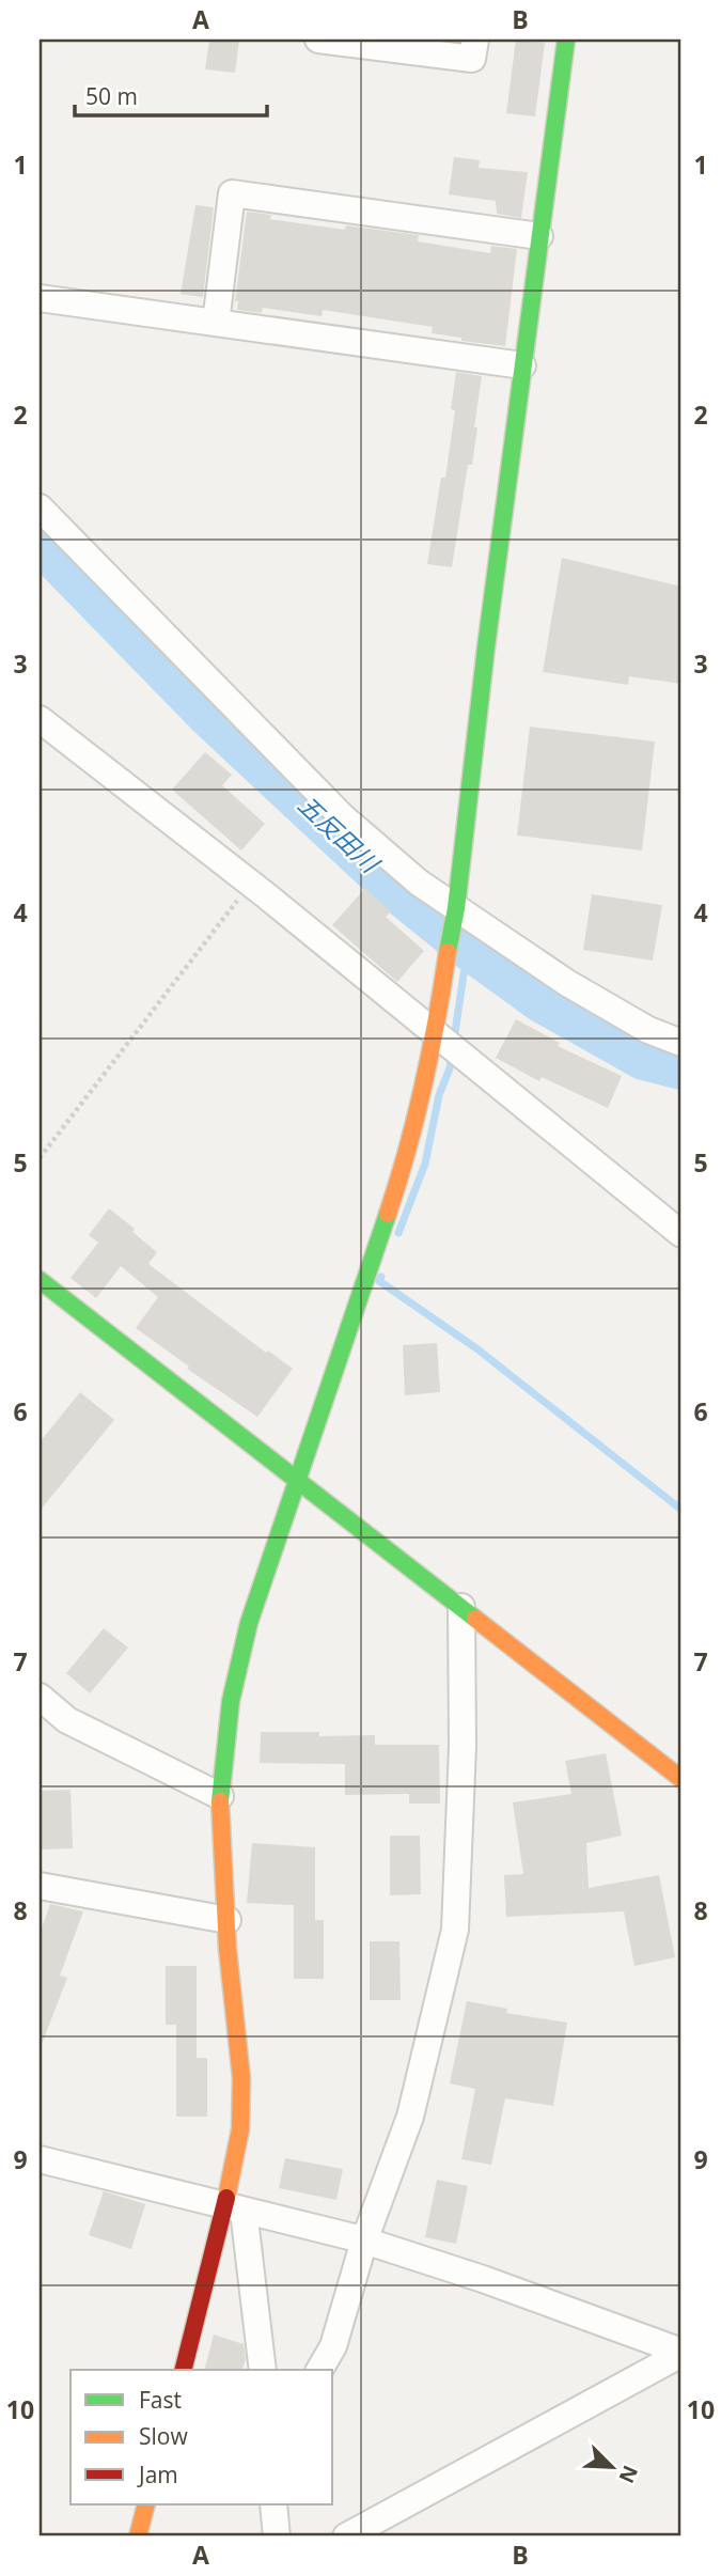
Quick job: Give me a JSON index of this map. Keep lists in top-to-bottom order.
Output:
{
  "water": ["五反田川"],
  "legend": ["Fast", "Slow", "Jam"],
  "scale_bar": "50 m",
  "north": "bottom right",
  "grid": {
    "columns": ["A", "B"],
    "rows": [
      "1",
      "2",
      "3",
      "4",
      "5",
      "6",
      "7",
      "8",
      "9",
      "10"
    ]
  }
}
